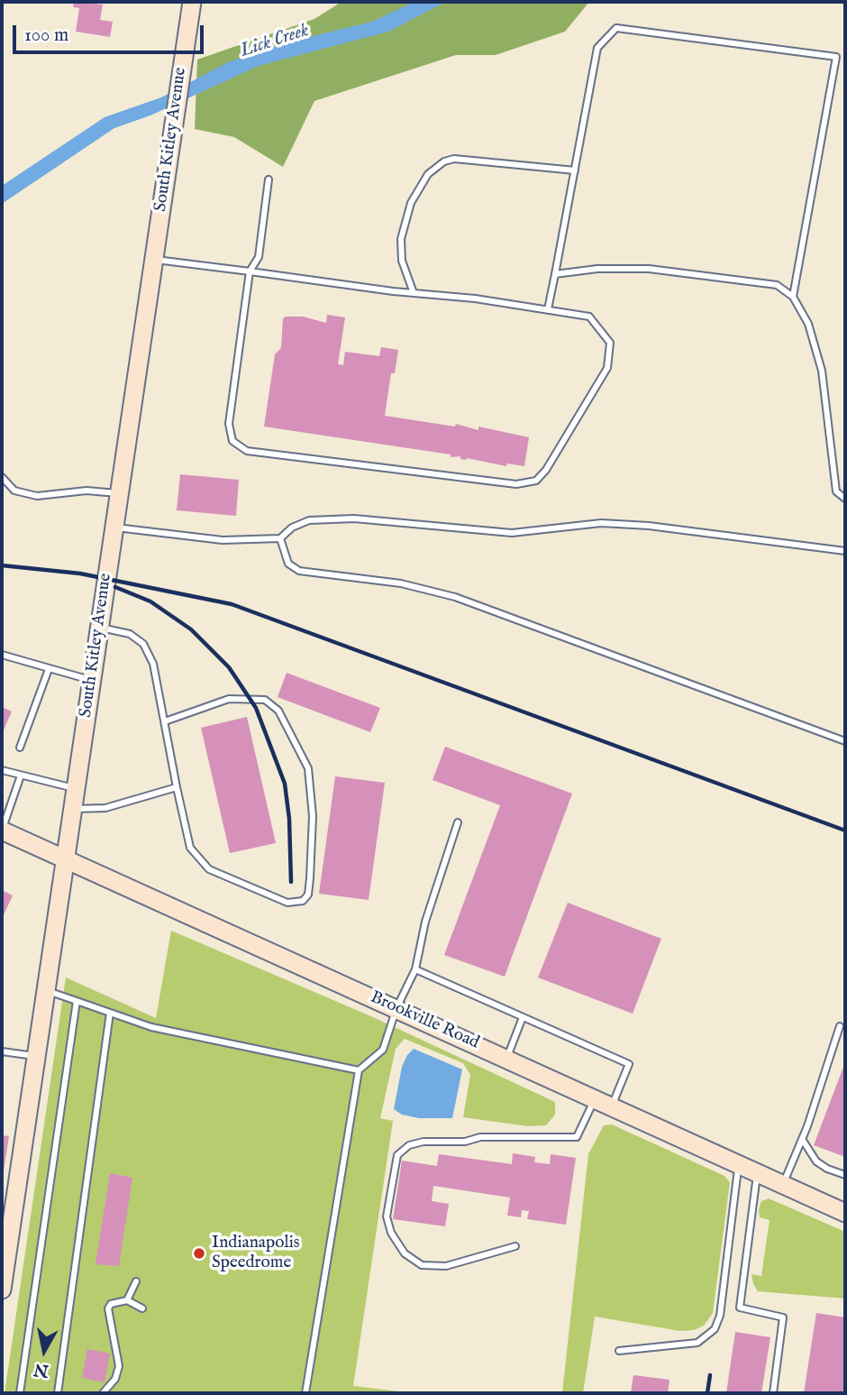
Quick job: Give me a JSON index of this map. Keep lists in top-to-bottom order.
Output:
{
  "streets": {
    "street": ["South Kitley Avenue", "Brookville Road"]
  },
  "crossings": [
    ["South Kitley Avenue", "Brookville Road"]
  ],
  "water": ["Lick Creek"],
  "places": ["Indianapolis Speedrome"],
  "scale_bar": "100 m",
  "north": "bottom"
}
